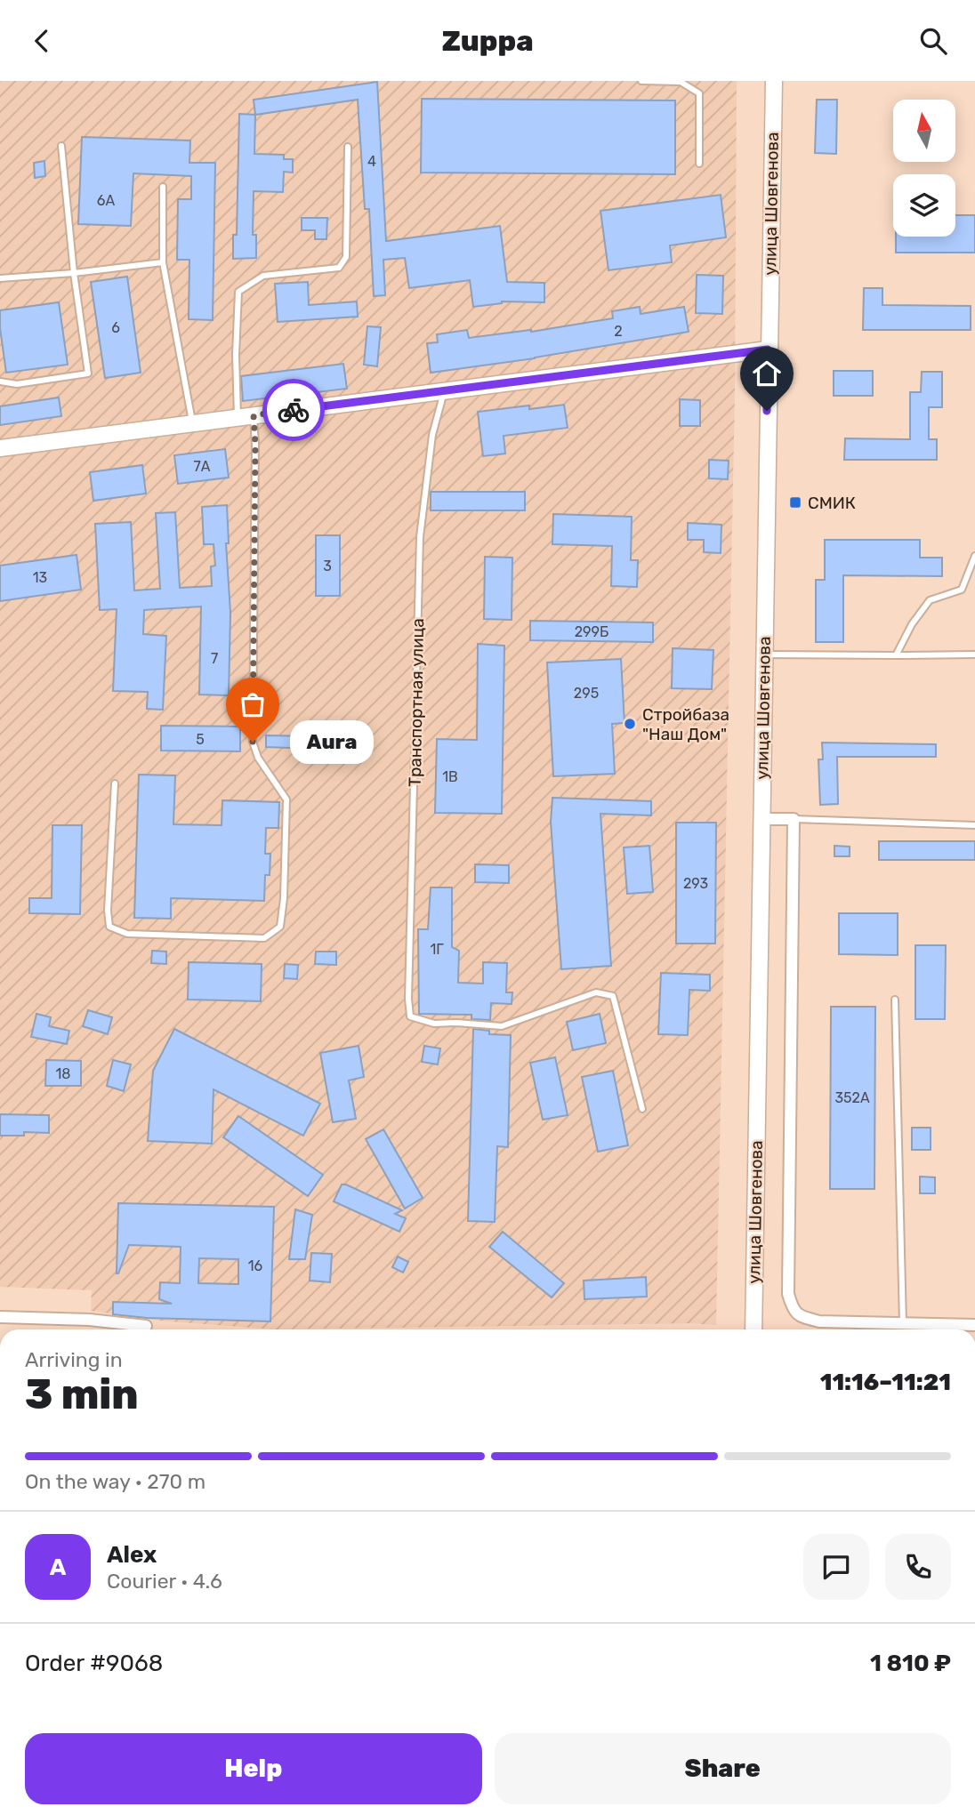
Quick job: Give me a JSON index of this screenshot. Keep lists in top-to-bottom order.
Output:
{
  "streets": {
    "street": ["улица Шовгенова"],
    "lane": ["Транспортная улица"]
  },
  "places": {
    "transit": ["СМИК"],
    "other": ["Стройбаза \"Наш Дом\"", "Aura"]
  },
  "house_numbers": [
    "4",
    "6А",
    "6",
    "2",
    "7А",
    "3",
    "13",
    "299Б",
    "7",
    "295",
    "5",
    "1В",
    "293",
    "1Г",
    "18",
    "352А",
    "16"
  ],
  "north": "top",
  "page": {
    "header": "Zuppa",
    "bubble": "Aura",
    "heading": ["3 min", "Arriving in", "11:16–11:21"],
    "panel": [
      "Alex",
      "Courier · 4.6",
      "Order #9068",
      "1 810 ₽"
    ],
    "bar": "On the way · 270 m",
    "round": "A",
    "buttons": ["Help", "Share"]
  }
}
